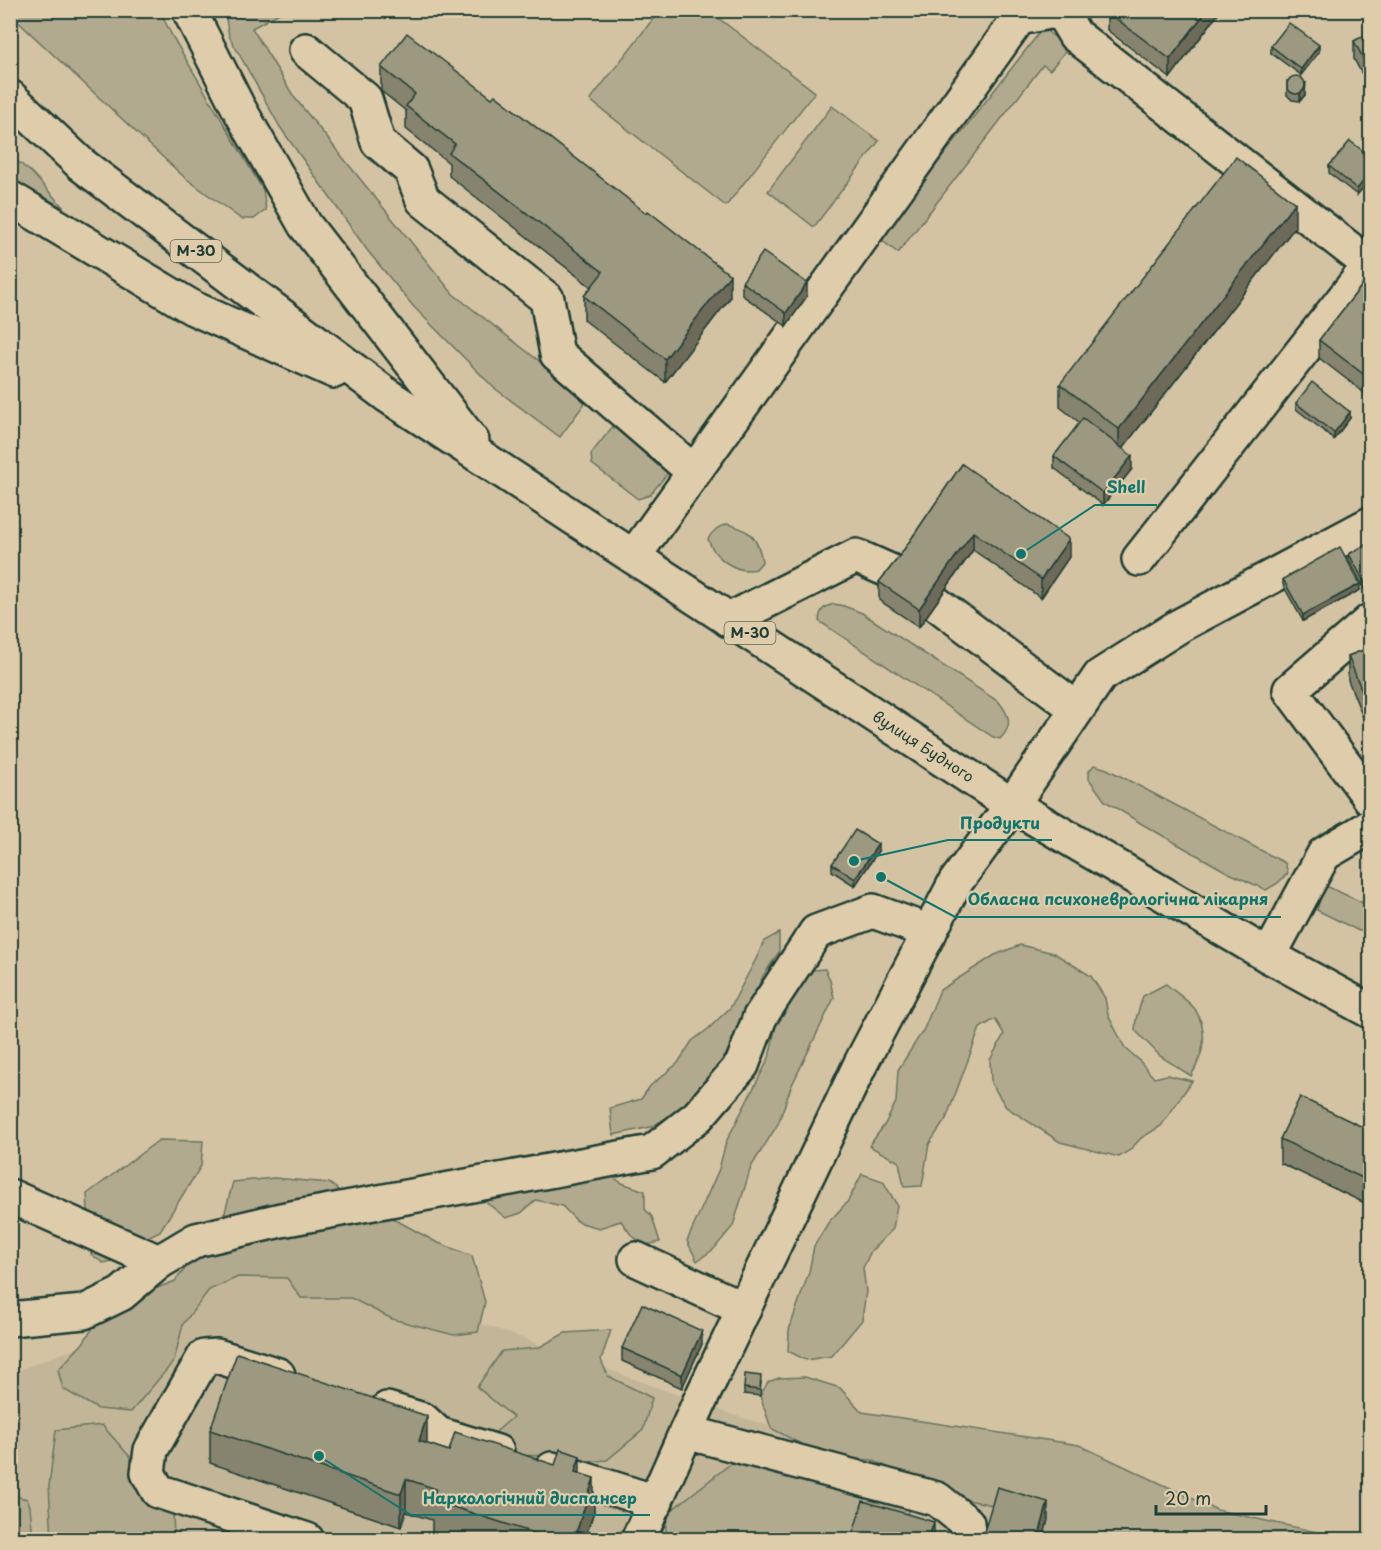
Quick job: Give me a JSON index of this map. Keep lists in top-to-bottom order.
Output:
{
  "streets": {
    "main road": ["М-30", "вулиця Будного"]
  },
  "crossings": [
    ["М-30", "вулиця Будного"]
  ],
  "places": [
    "Shell",
    "Продукти",
    "Обласна психоневрологічна лікарня",
    "Наркологічний диспансер"
  ],
  "scale_bar": "20 m"
}
